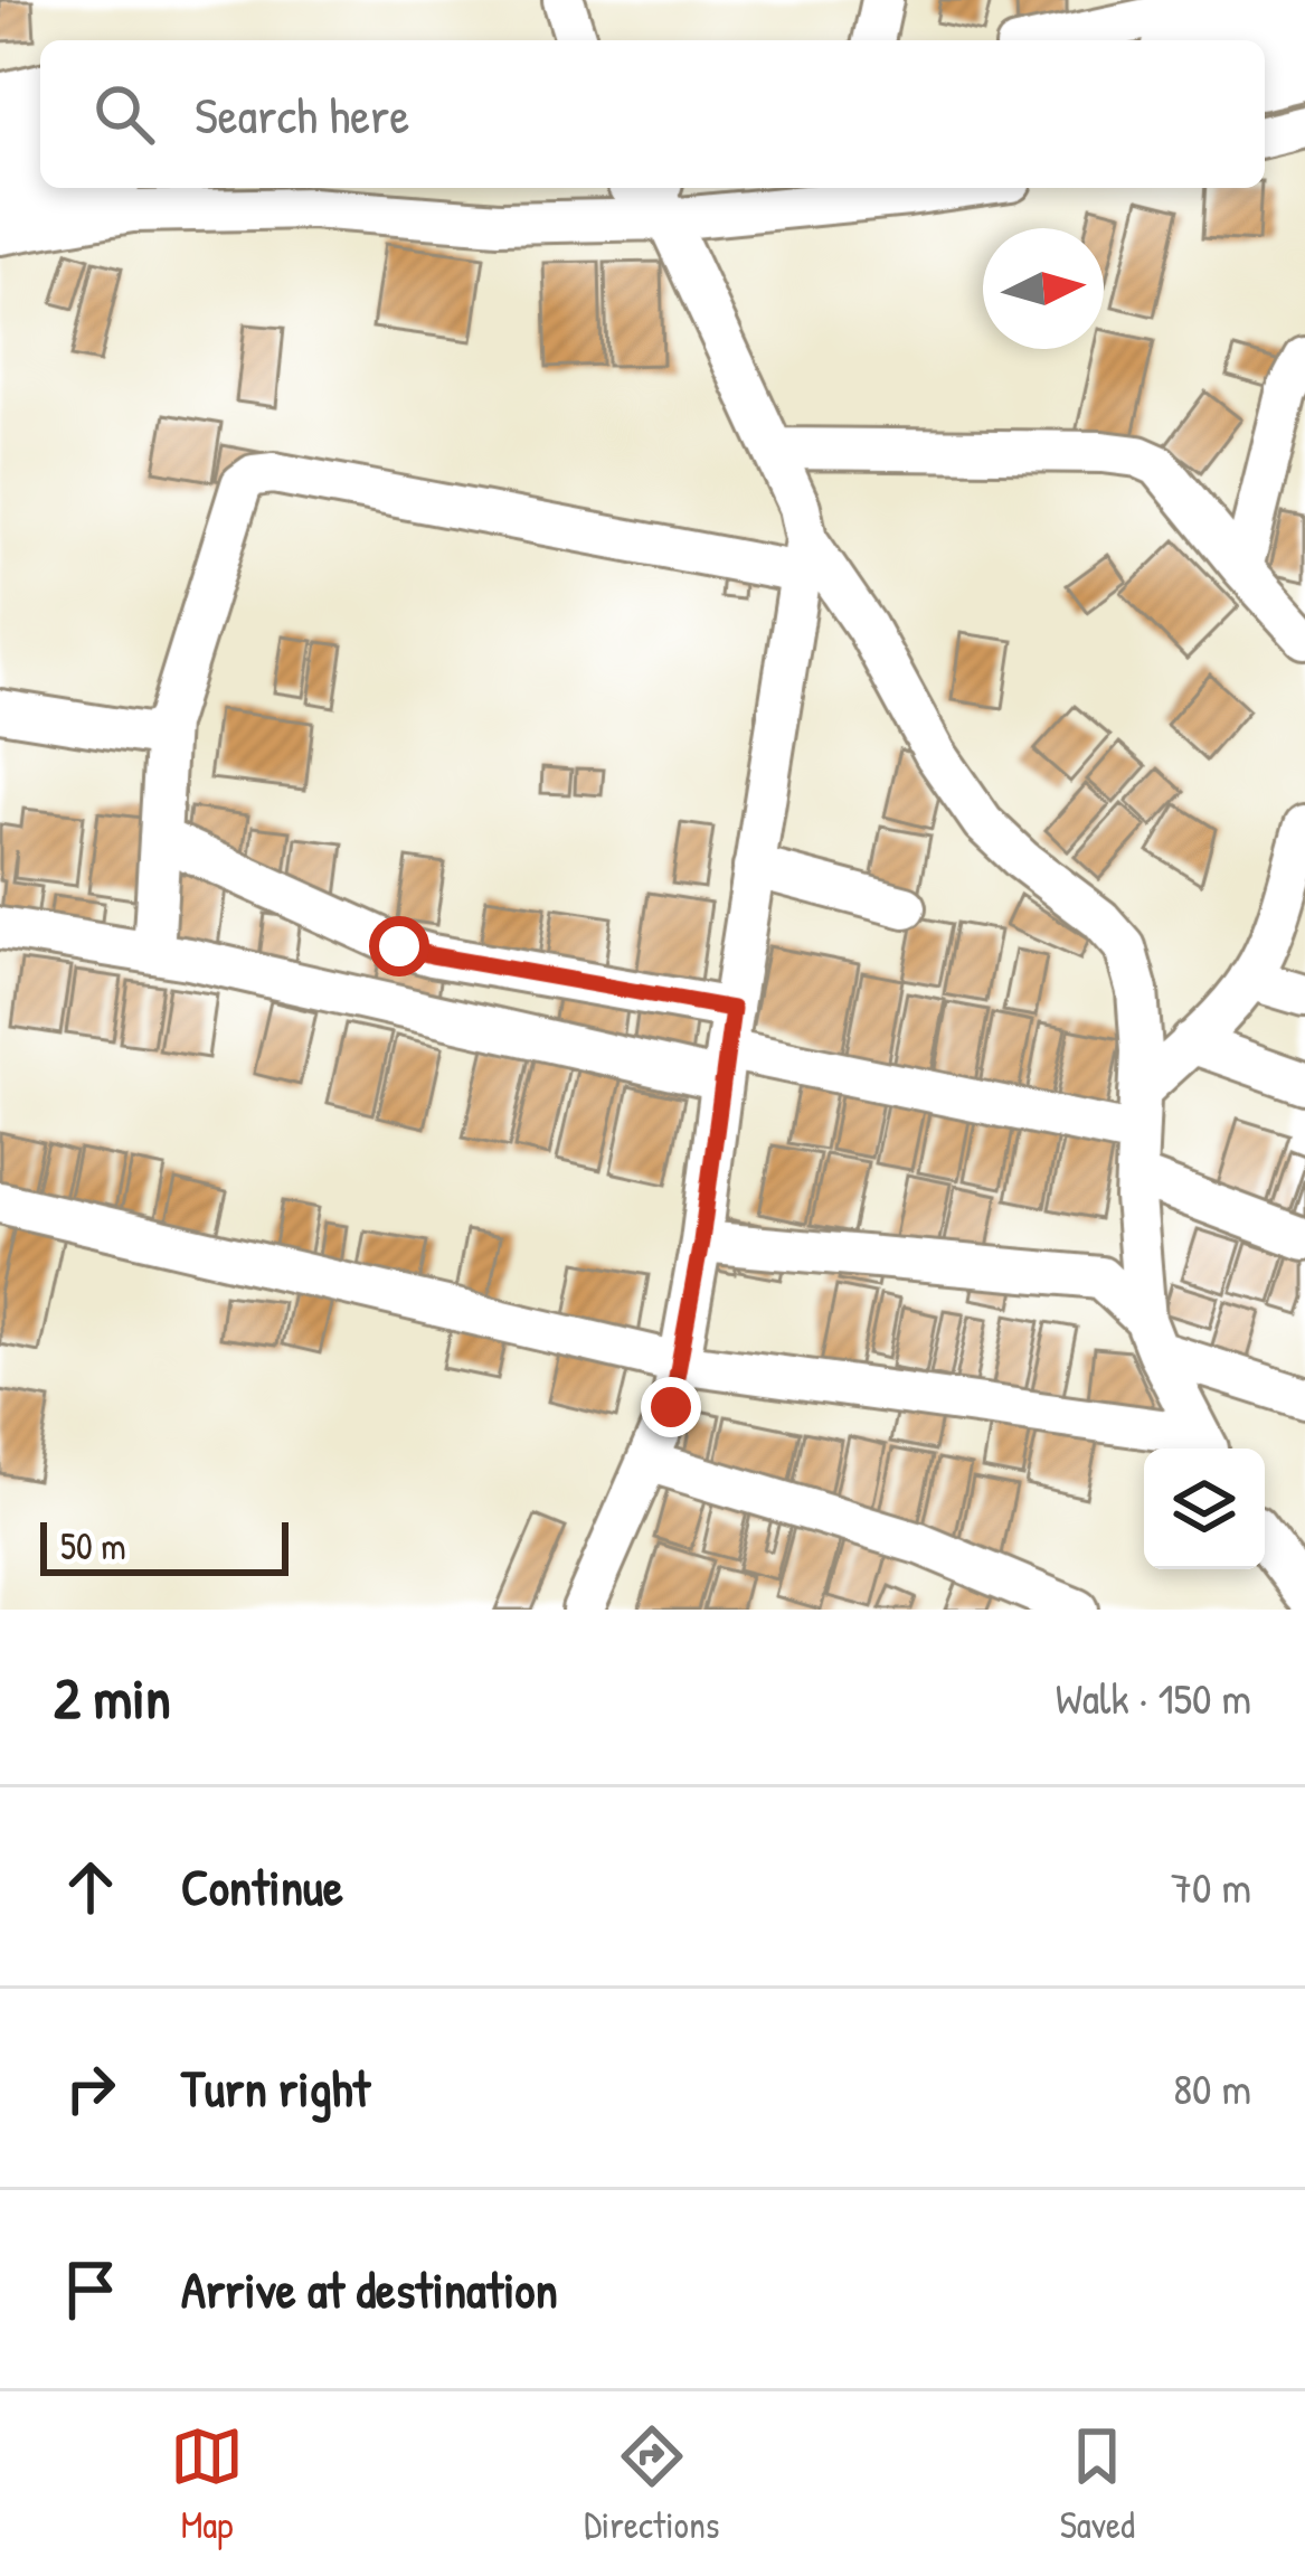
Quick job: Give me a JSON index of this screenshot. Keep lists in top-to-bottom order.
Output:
{
  "scale_bar": "50 m",
  "north": "right",
  "page": {
    "search": "Search here",
    "scale": "50 m",
    "heading": ["2 min", "Walk · 150 m"],
    "list": [
      ["Continue", "70 m"],
      ["Turn right", "80 m"],
      "Arrive at destination"
    ],
    "nav": ["Map", "Directions", "Saved"]
  }
}
